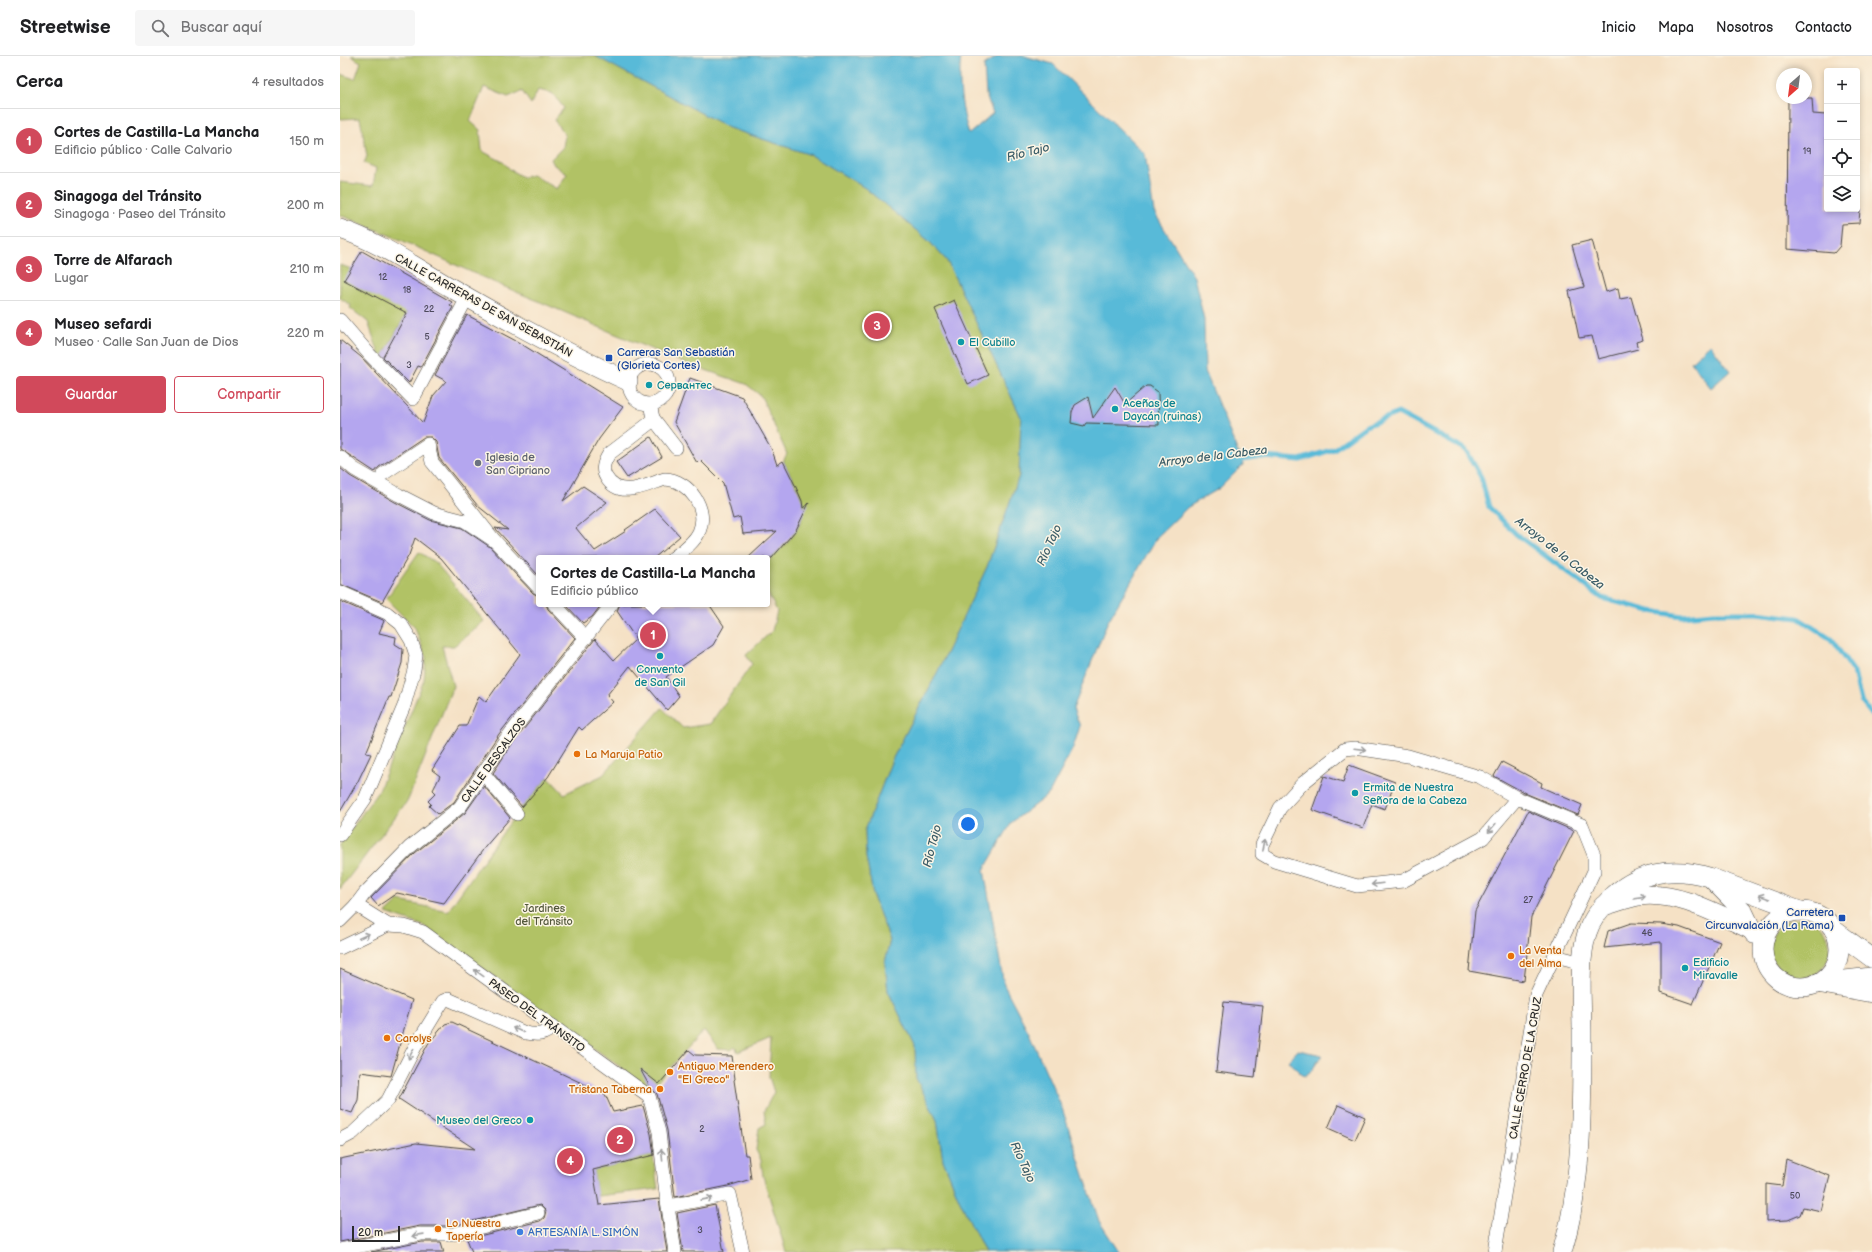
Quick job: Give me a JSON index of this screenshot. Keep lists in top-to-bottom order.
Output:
{
  "streets": {
    "main road": ["CALLE CARRERAS DE SAN SEBASTIÁN"],
    "street": ["CALLE DESCALZOS", "PASEO DEL TRÁNSITO", "CALLE CERRO DE LA CRUZ"]
  },
  "crossings": [
    ["CALLE DESCALZOS", "PASEO DEL TRÁNSITO"]
  ],
  "one_way": ["PASEO DEL TRÁNSITO", "CALLE CERRO DE LA CRUZ"],
  "water": ["Río Tajo", "Arroyo de la Cabeza"],
  "parks": ["Jardines del Tránsito"],
  "places": {
    "other": [
      "El Cubillo",
      "Сервантес",
      "Aceñas de Daycán (ruinas)",
      "Iglesia de San Cipriano",
      "Convento de San Gil",
      "La Maruja Patio",
      "Ermita de Nuestra Señora de la Cabeza",
      "La Venta del Alma",
      "Edificio Miravalle",
      "Carolys",
      "Antiguo Merendero \"El Greco\"",
      "Tristana Taberna",
      "Museo del Greco",
      "Lo Nuestra Tapería",
      "ARTESANÍA L. SIMÓN"
    ],
    "transit": ["Carreras San Sebastián (Glorieta Cortes)", "Carretera Circunvalación (La Rama)"]
  },
  "house_numbers": [
    "19",
    "12",
    "18",
    "22",
    "5",
    "3",
    "27",
    "46",
    "2",
    "50",
    "3"
  ],
  "scale_bar": "20 m",
  "north": "bottom left",
  "page": {
    "header": "Streetwise",
    "search": "Buscar aquí",
    "nav": [
      "Inicio",
      "Mapa",
      "Nosotros",
      "Contacto"
    ],
    "heading": ["Cerca", "4 resultados"],
    "map_buttons": ["+", "−"],
    "list": [
      {
        "mark": "1",
        "name": "Cortes de Castilla-La Mancha",
        "note": "Edificio público · Calle Calvario",
        "value": "150 m"
      },
      {
        "mark": "2",
        "name": "Sinagoga del Tránsito",
        "note": "Sinagoga · Paseo del Tránsito",
        "value": "200 m"
      },
      {
        "mark": "3",
        "name": "Torre de Alfarach",
        "note": "Lugar",
        "value": "210 m"
      },
      {
        "mark": "4",
        "name": "Museo sefardi",
        "note": "Museo · Calle San Juan de Dios",
        "value": "220 m"
      }
    ],
    "pins": [
      "3",
      "1",
      "2",
      "4"
    ],
    "buttons": ["Guardar", "Compartir"],
    "popup": ["Cortes de Castilla-La Mancha", "Edificio público"],
    "scale": "20 m"
  }
}
